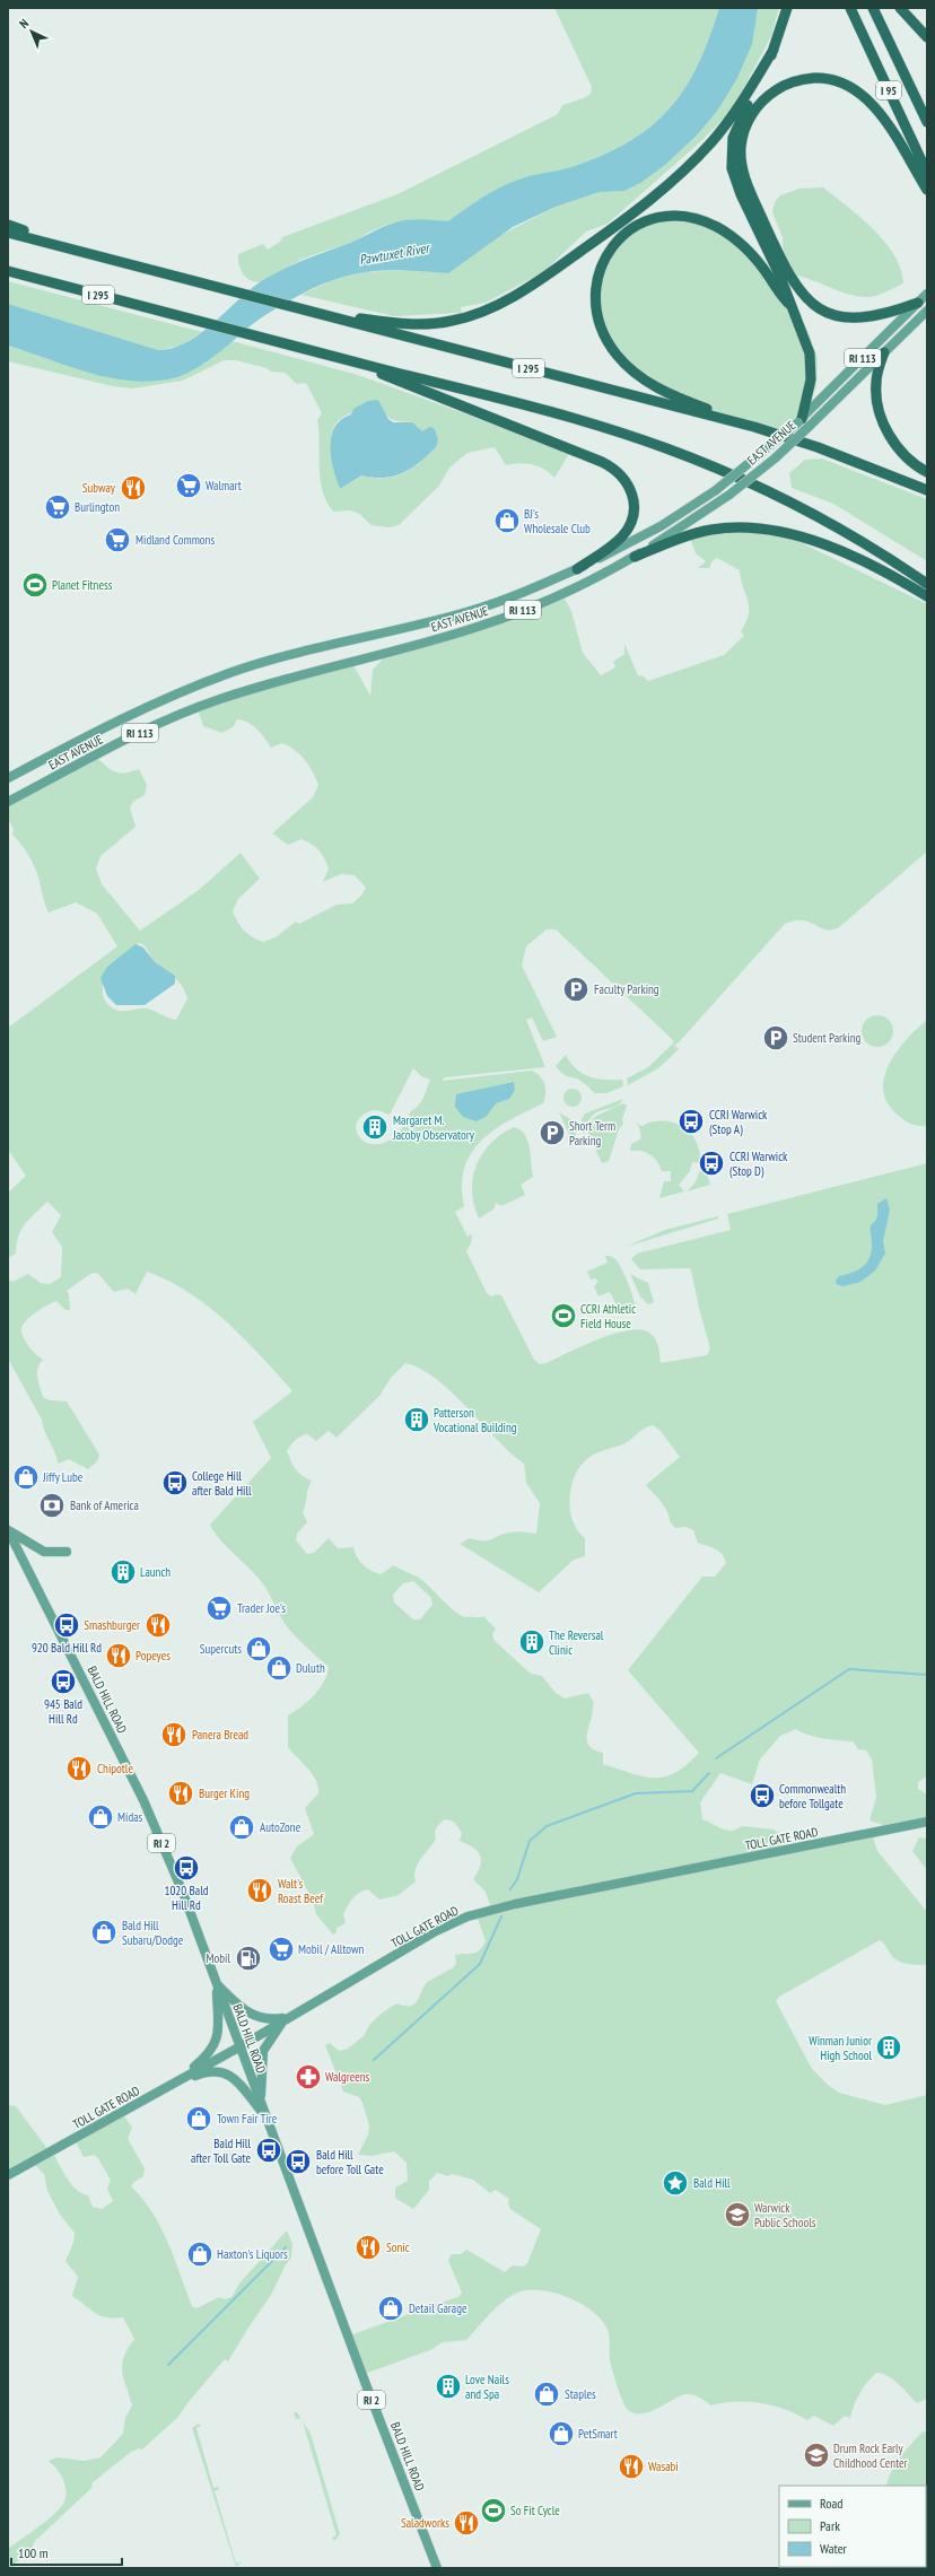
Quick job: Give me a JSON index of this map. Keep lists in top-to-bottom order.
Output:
{
  "streets": {
    "highway": ["I 95", "I 295"],
    "main road": [
      "RI 113",
      "EAST AVENUE",
      "BALD HILL ROAD",
      "TOLL GATE ROAD",
      "RI 2"
    ]
  },
  "crossings": [
    ["BALD HILL ROAD", "TOLL GATE ROAD"]
  ],
  "water": ["Pawtuxet River"],
  "places": {
    "supermarket": [
      "Walmart",
      "Burlington",
      "Midland Commons",
      "Trader Joe's",
      "Mobil / Alltown"
    ],
    "restaurant": [
      "Subway",
      "Smashburger",
      "Popeyes",
      "Panera Bread",
      "Chipotle",
      "Burger King",
      "Walt's Roast Beef",
      "Sonic",
      "Wasabi",
      "Saladworks"
    ],
    "shop": [
      "BJ's Wholesale Club",
      "Jiffy Lube",
      "Supercuts",
      "Duluth",
      "Midas",
      "AutoZone",
      "Bald Hill Subaru/Dodge",
      "Town Fair Tire",
      "Haxton's Liquors",
      "Detail Garage",
      "Staples",
      "PetSmart"
    ],
    "sports": ["Planet Fitness", "CCRI Athletic Field House", "So Fit Cycle"],
    "parking": ["Faculty Parking", "Student Parking", "Short Term Parking"],
    "bus stop": [
      "CCRI Warwick (Stop A)",
      "CCRI Warwick (Stop D)",
      "College Hill after Bald Hill",
      "920 Bald Hill Rd",
      "945 Bald Hill Rd",
      "Commonwealth before Tollgate",
      "1020 Bald Hill Rd",
      "Bald Hill after Toll Gate",
      "Bald Hill before Toll Gate"
    ],
    "building": [
      "Margaret M. Jacoby Observatory",
      "Patterson Vocational Building",
      "Launch",
      "The Reversal Clinic",
      "Winman Junior High School",
      "Love Nails and Spa"
    ],
    "bank": ["Bank of America"],
    "fuel station": ["Mobil"],
    "pharmacy": ["Walgreens"],
    "place": ["Bald Hill"],
    "school or university": ["Warwick Public Schools", "Drum Rock Early Childhood Center"]
  },
  "legend": ["Road", "Park", "Water"],
  "scale_bar": "100 m",
  "north": "top left"
}
